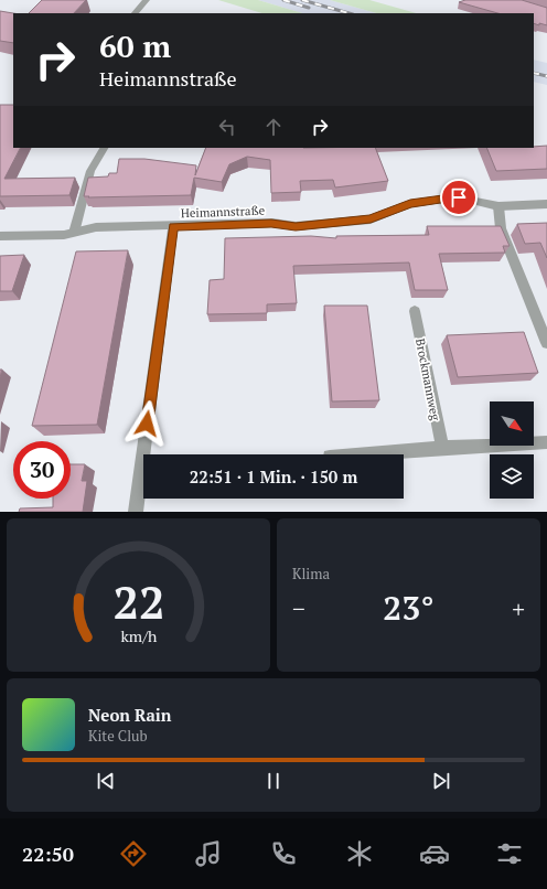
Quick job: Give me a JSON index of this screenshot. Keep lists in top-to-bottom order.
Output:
{
  "streets": {
    "street": ["Heimannstraße", "Brockmannweg"]
  },
  "north": "bottom right",
  "page": {
    "turn": ["60 m", "Heimannstraße"],
    "limit": "30",
    "trip": "22:51 · 1 Min. · 150 m",
    "tile": "Klima",
    "heat": ["−", "23°", "+"],
    "song": ["Neon Rain", "Kite Club"],
    "tabs": "22:50",
    "gauge": ["22", "km/h"]
  }
}
